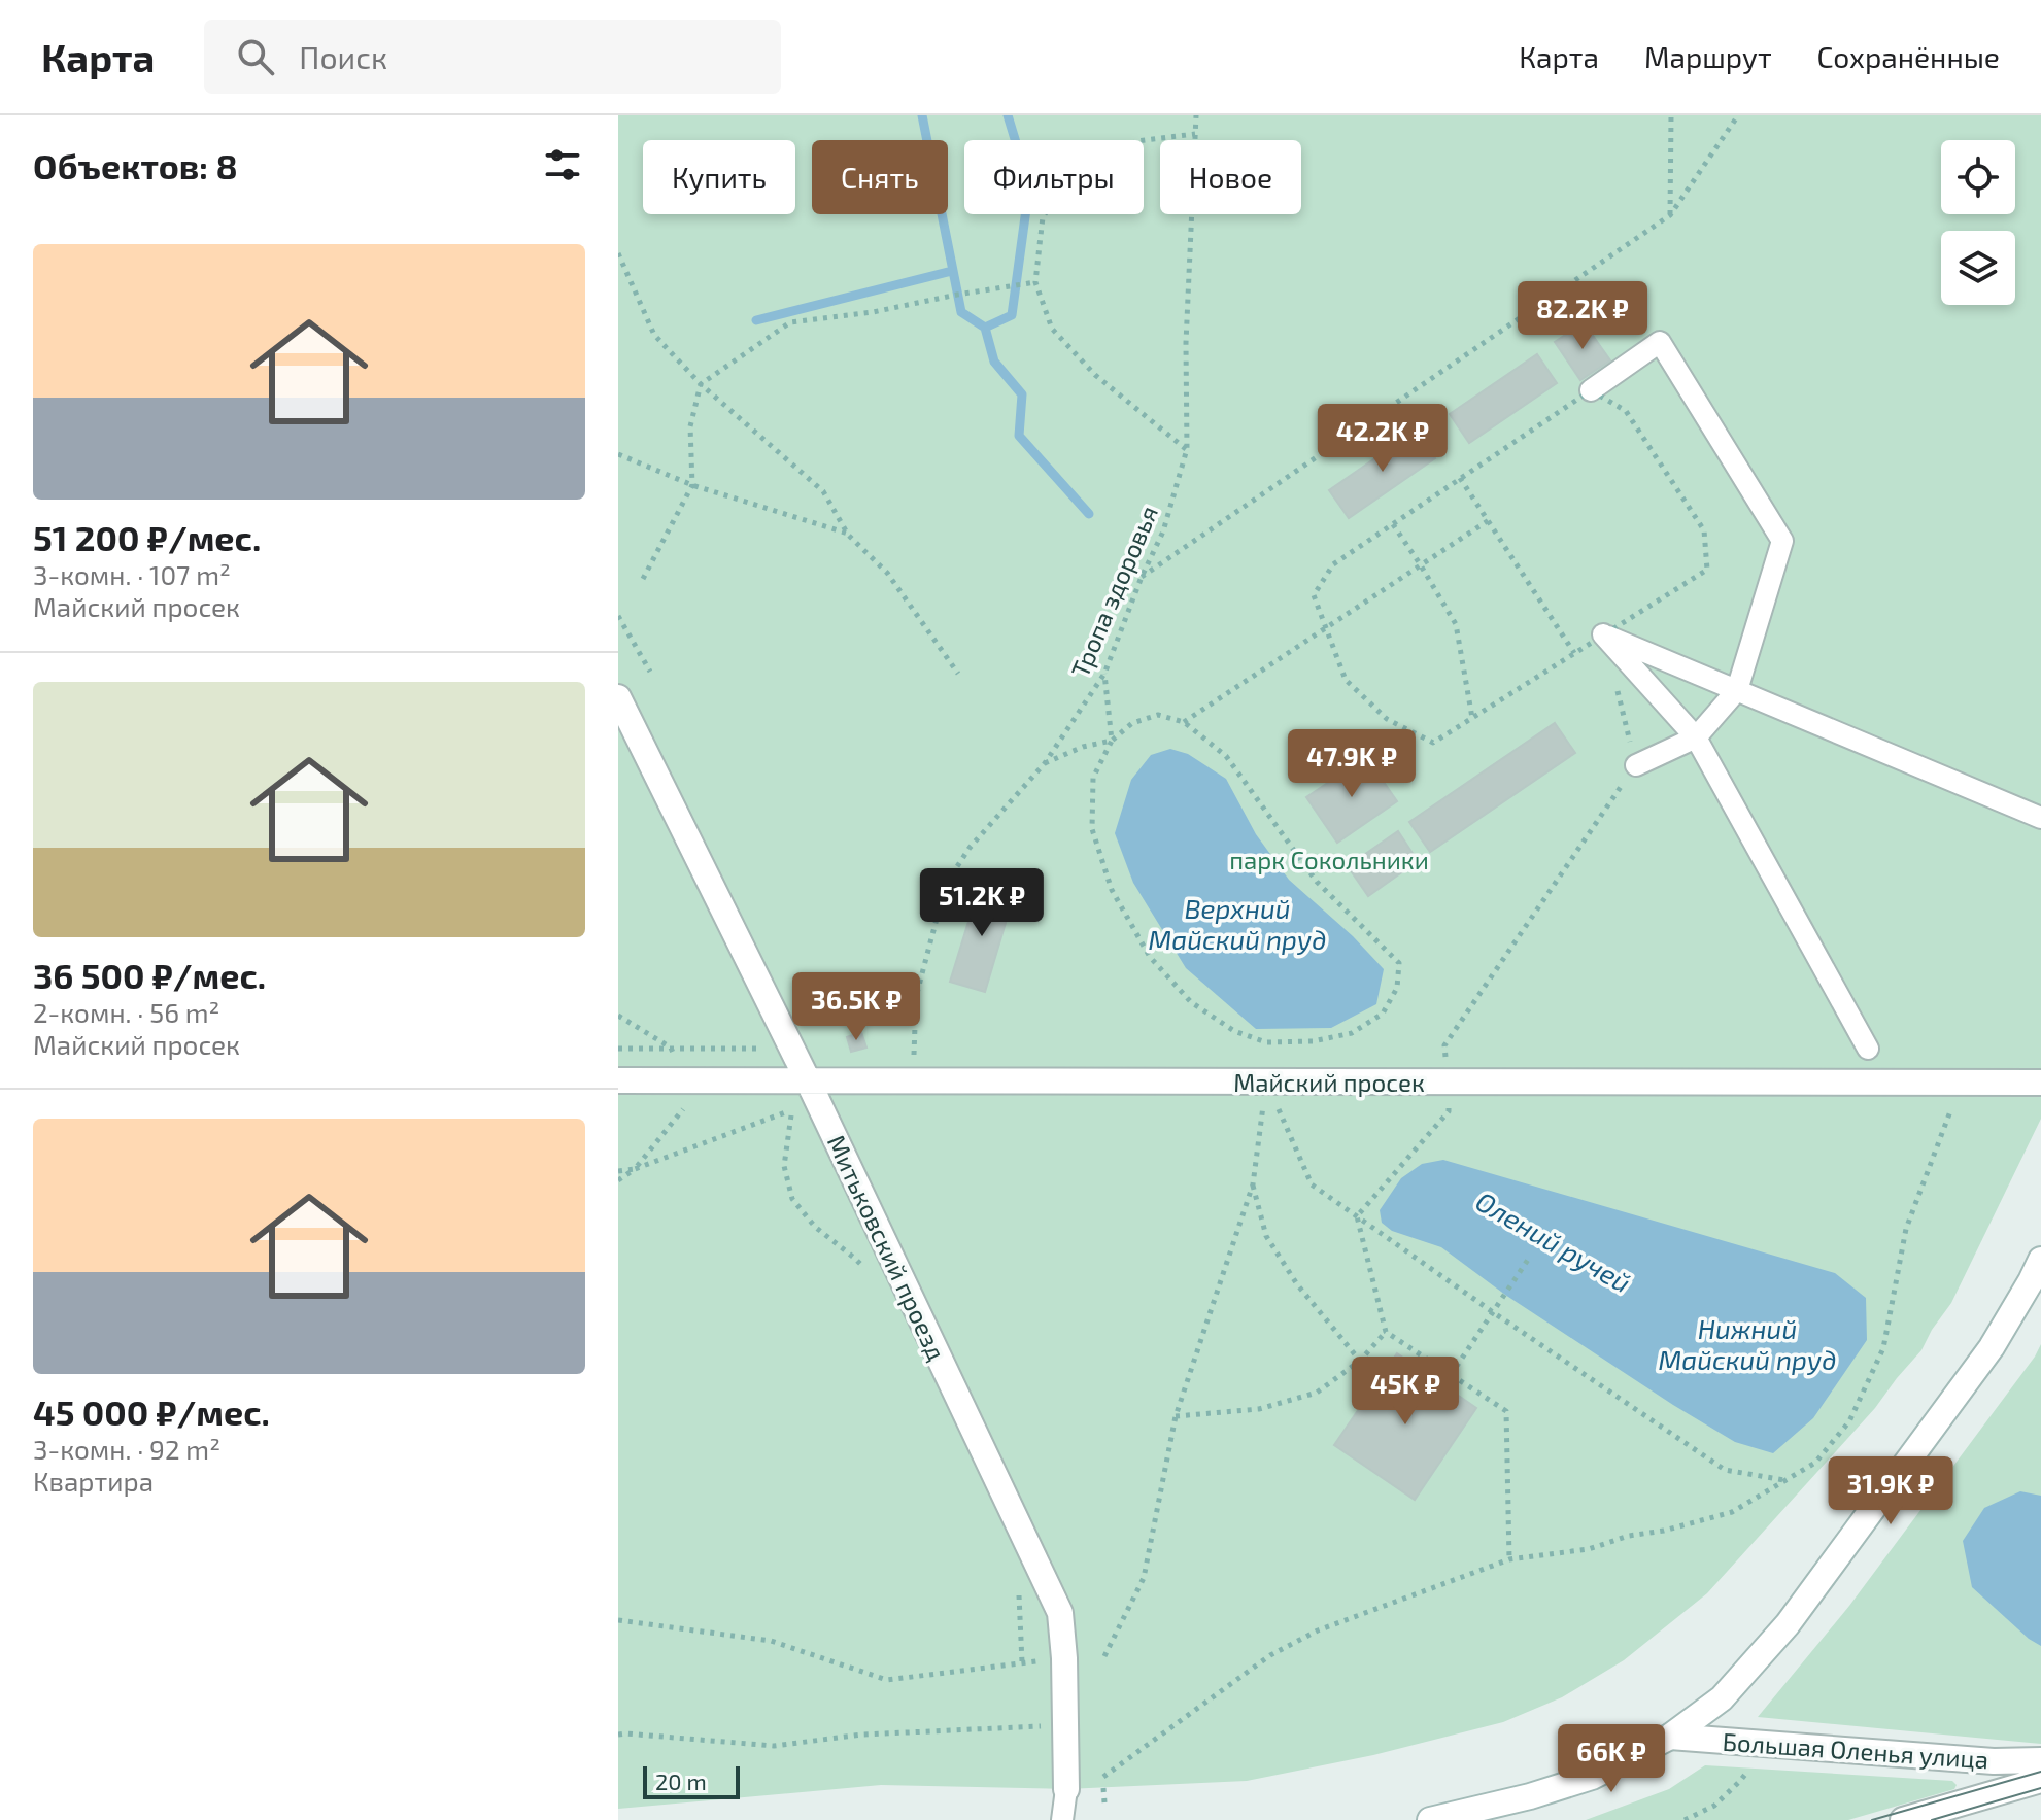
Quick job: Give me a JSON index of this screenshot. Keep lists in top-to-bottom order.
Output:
{
  "streets": {
    "street": ["Майский просек", "Митьковский проезд", "Большая Оленья улица"],
    "path": ["Тропа здоровья"]
  },
  "crossings": [
    ["Тропа здоровья", "Майский просек"],
    ["Майский просек", "Митьковский проезд"]
  ],
  "water": ["Верхний Майский пруд", "Олений ручей", "Нижний Майский пруд"],
  "parks": ["парк Сокольники"],
  "scale_bar": "20 m",
  "page": {
    "header": "Карта",
    "search": "Поиск",
    "nav": ["Карта", "Маршрут", "Сохранённые"],
    "heading": "Объектов: 8",
    "chip": [
      "Купить",
      "Снять",
      "Фильтры",
      "Новое"
    ],
    "list": [
      {
        "name": "51 200 ₽/мес.",
        "note": "3-комн. · 107 m² · Майский просек"
      },
      {
        "name": "36 500 ₽/мес.",
        "note": "2-комн. · 56 m² · Майский просек"
      },
      {
        "name": "45 000 ₽/мес.",
        "note": "3-комн. · 92 m² · Квартира"
      }
    ],
    "price": [
      "82.2K ₽",
      "42.2K ₽",
      "47.9K ₽",
      "51.2K ₽",
      "36.5K ₽",
      "45K ₽",
      "31.9K ₽",
      "66K ₽"
    ],
    "scale": "20 m"
  }
}
